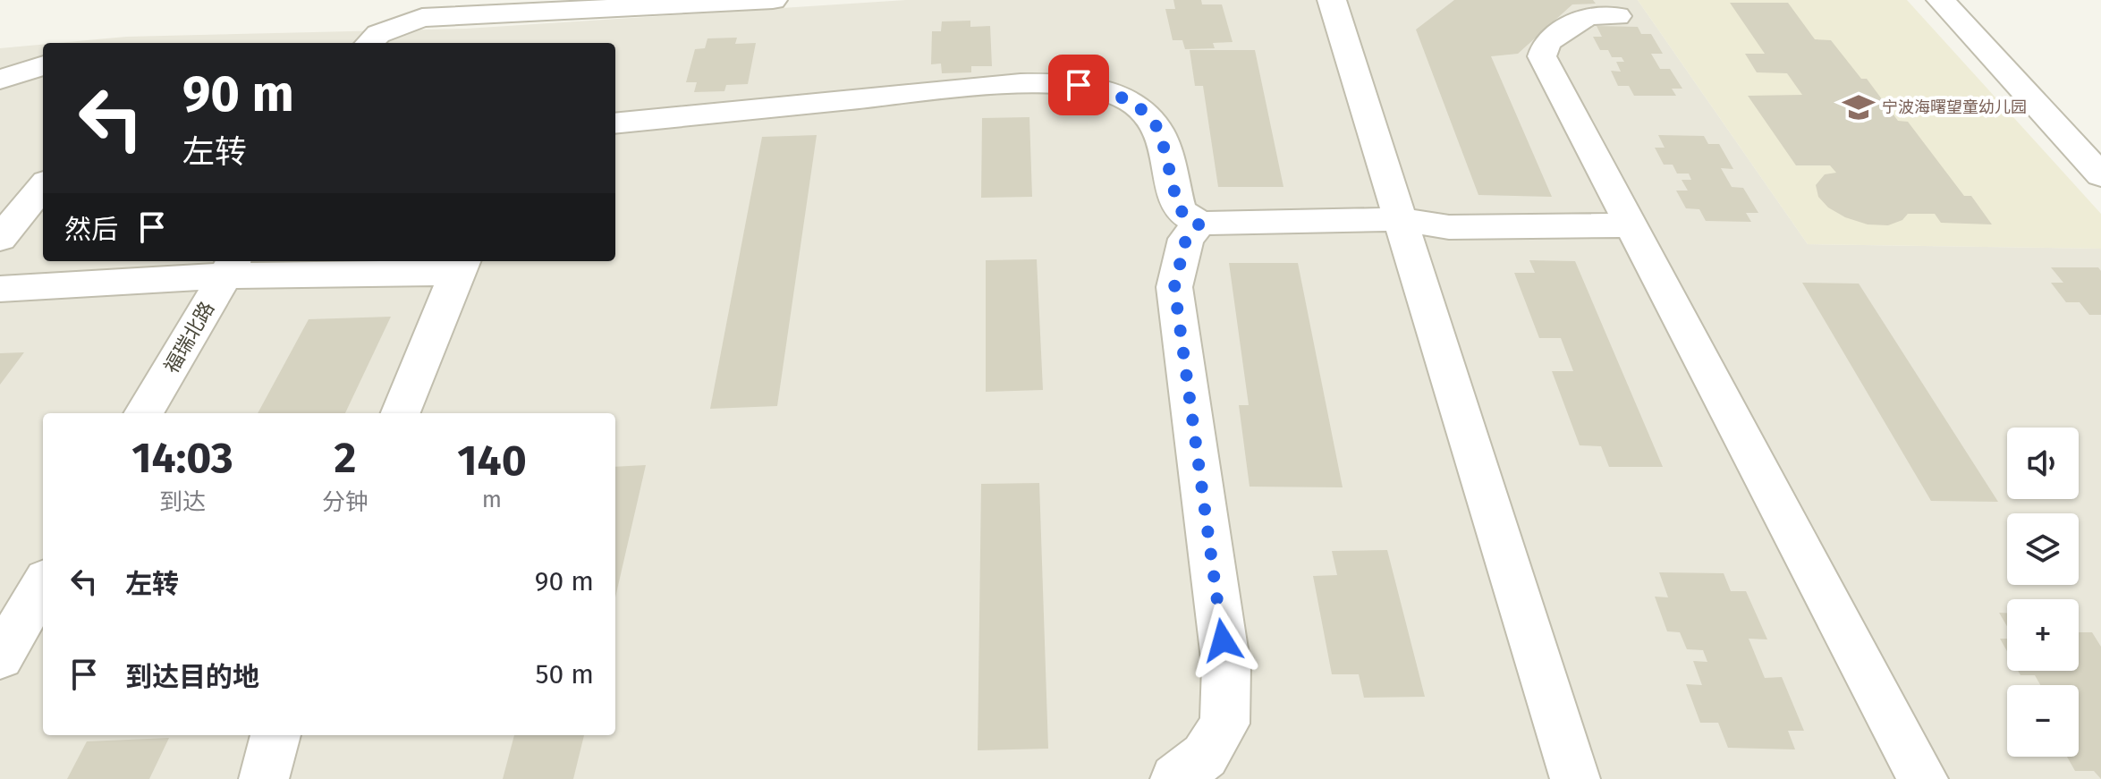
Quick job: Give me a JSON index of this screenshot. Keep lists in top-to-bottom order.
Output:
{
  "streets": {
    "street": ["福瑞北路"]
  },
  "places": {
    "school or university": ["宁波海曙望童幼儿园"]
  },
  "page": {
    "turn": ["90 m", "左转"],
    "then": "然后",
    "eta": [
      "14:03",
      "到达",
      "2",
      "分钟",
      "140",
      "m"
    ],
    "map_buttons": ["+", "−"],
    "list": [
      {
        "name": "左转",
        "value": "90 m"
      },
      {
        "name": "到达目的地",
        "value": "50 m"
      }
    ]
  }
}
